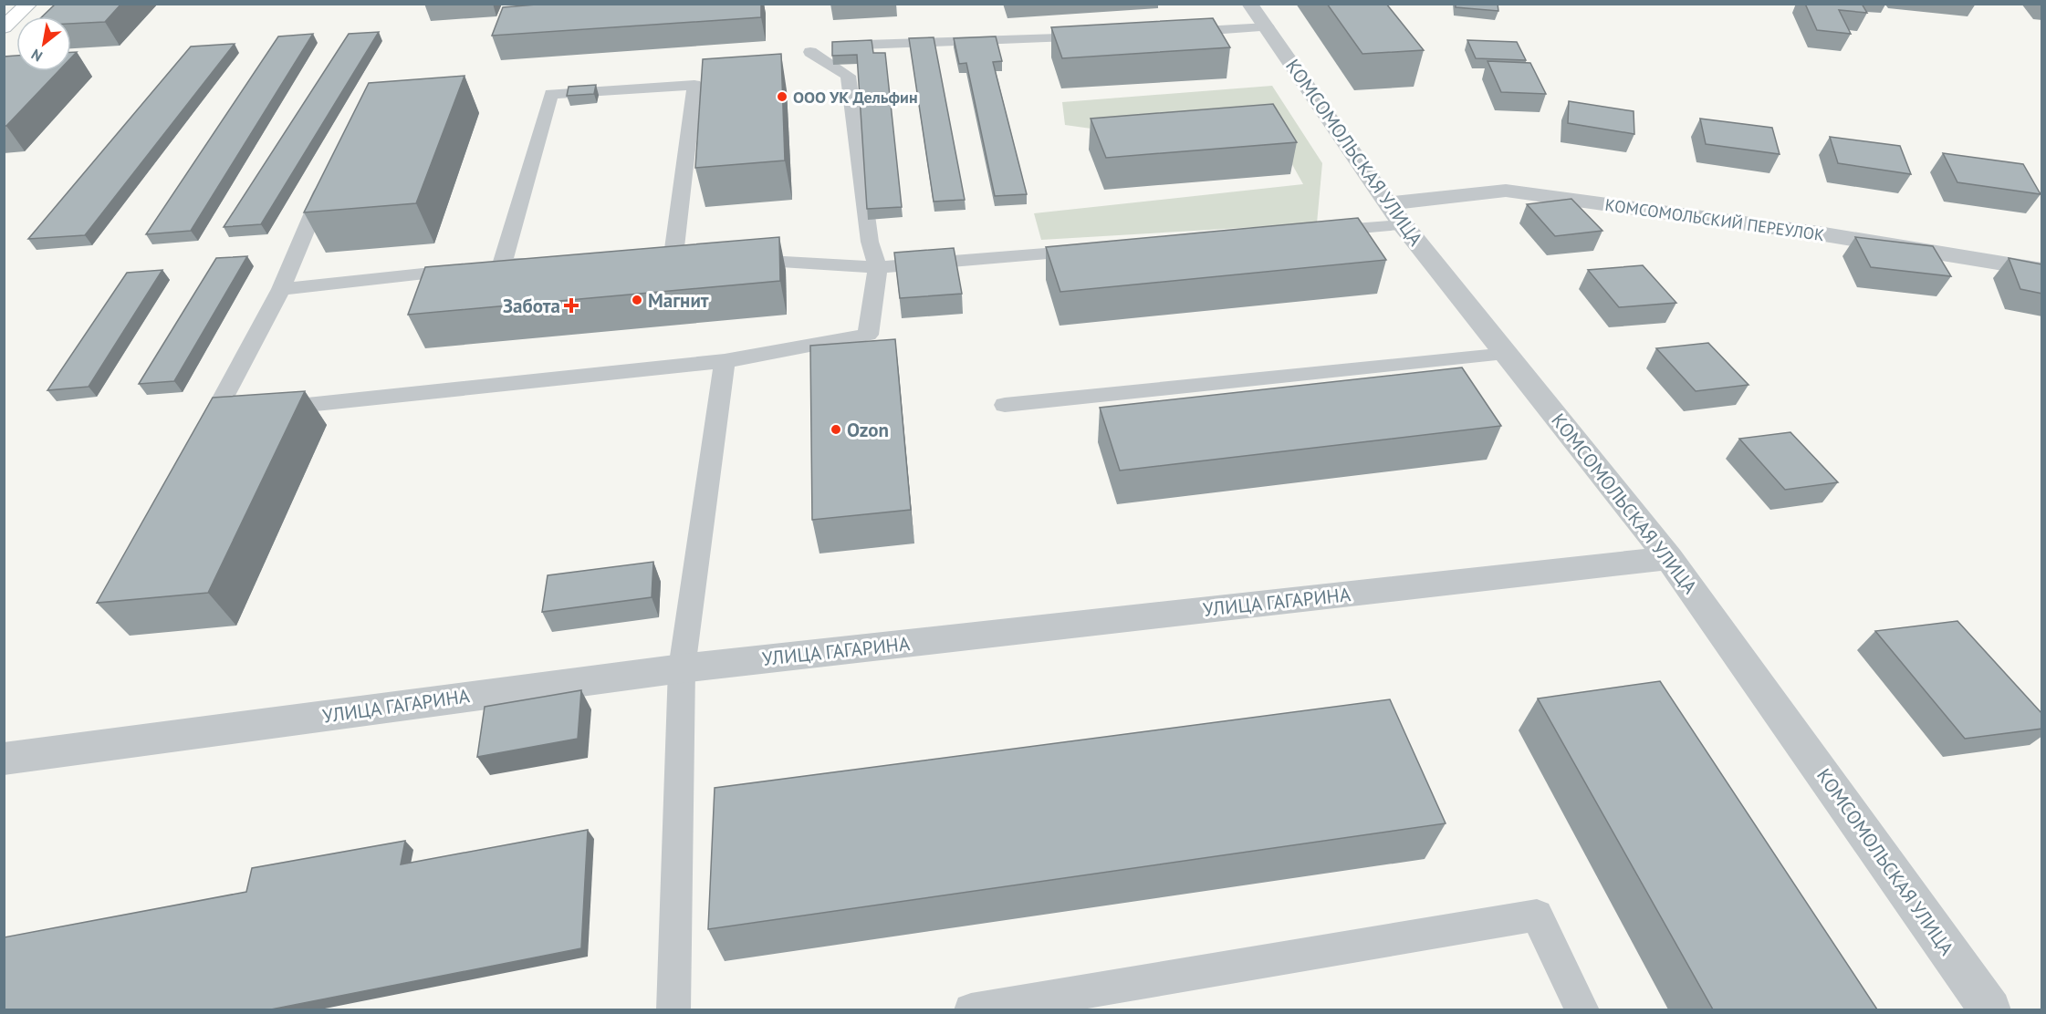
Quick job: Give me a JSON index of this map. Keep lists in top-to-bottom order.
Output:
{
  "streets": {
    "street": ["КОМСОМОЛЬСКАЯ УЛИЦА", "КОМСОМОЛЬСКИЙ ПЕРЕУЛОК", "УЛИЦА ГАГАРИНА"]
  },
  "crossings": [
    ["КОМСОМОЛЬСКАЯ УЛИЦА", "КОМСОМОЛЬСКИЙ ПЕРЕУЛОК"],
    ["КОМСОМОЛЬСКАЯ УЛИЦА", "УЛИЦА ГАГАРИНА"]
  ],
  "places": {
    "other": ["ООО УК Дельфин", "Магнит", "Ozon"],
    "health": ["Забота"]
  },
  "north": "bottom left"
}
